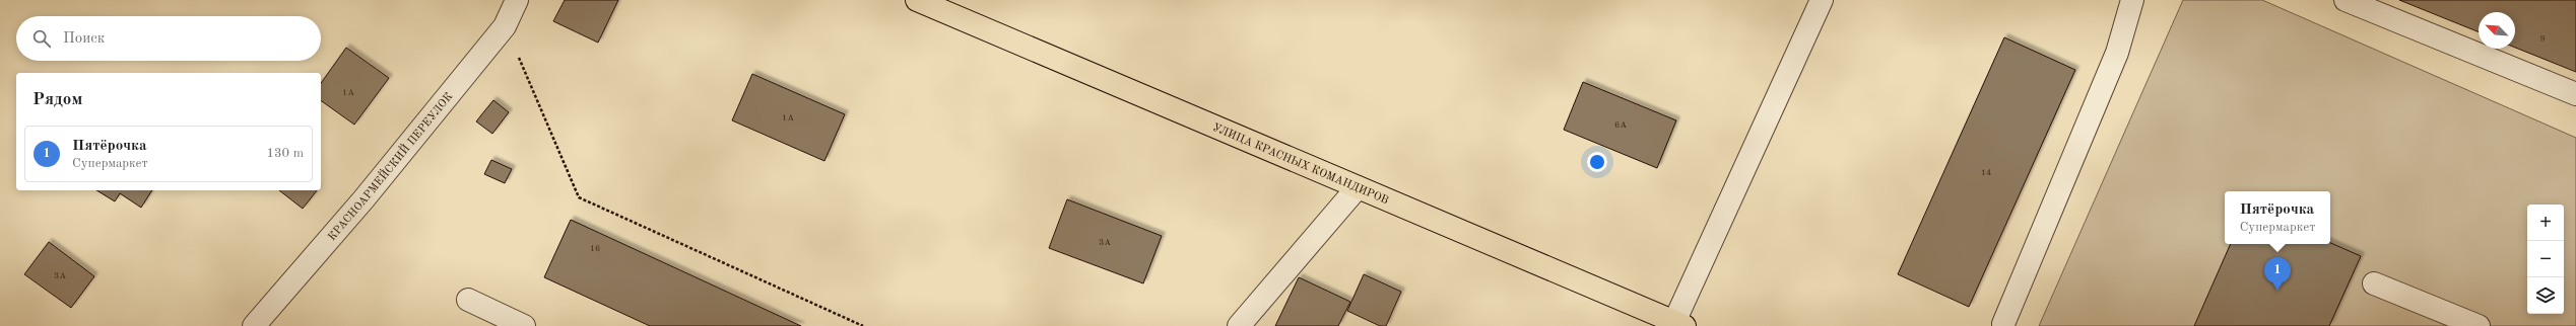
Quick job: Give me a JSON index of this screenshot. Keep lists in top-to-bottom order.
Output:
{
  "streets": {
    "main road": ["УЛИЦА КРАСНЫХ КОМАНДИРОВ"],
    "street": ["КРАСНОАРМЕЙСКИЙ ПЕРЕУЛОК"]
  },
  "house_numbers": [
    "9",
    "1А",
    "1А",
    "6А",
    "14",
    "3А",
    "16",
    "3А"
  ],
  "north": "top left",
  "page": {
    "search": "Поиск",
    "heading": "Рядом",
    "list": [
      {
        "mark": "1",
        "name": "Пятёрочка",
        "note": "Супермаркет",
        "value": "130 m"
      }
    ],
    "popup": ["Пятёрочка", "Супермаркет"],
    "map_buttons": ["+", "−"],
    "pins": "1"
  }
}
